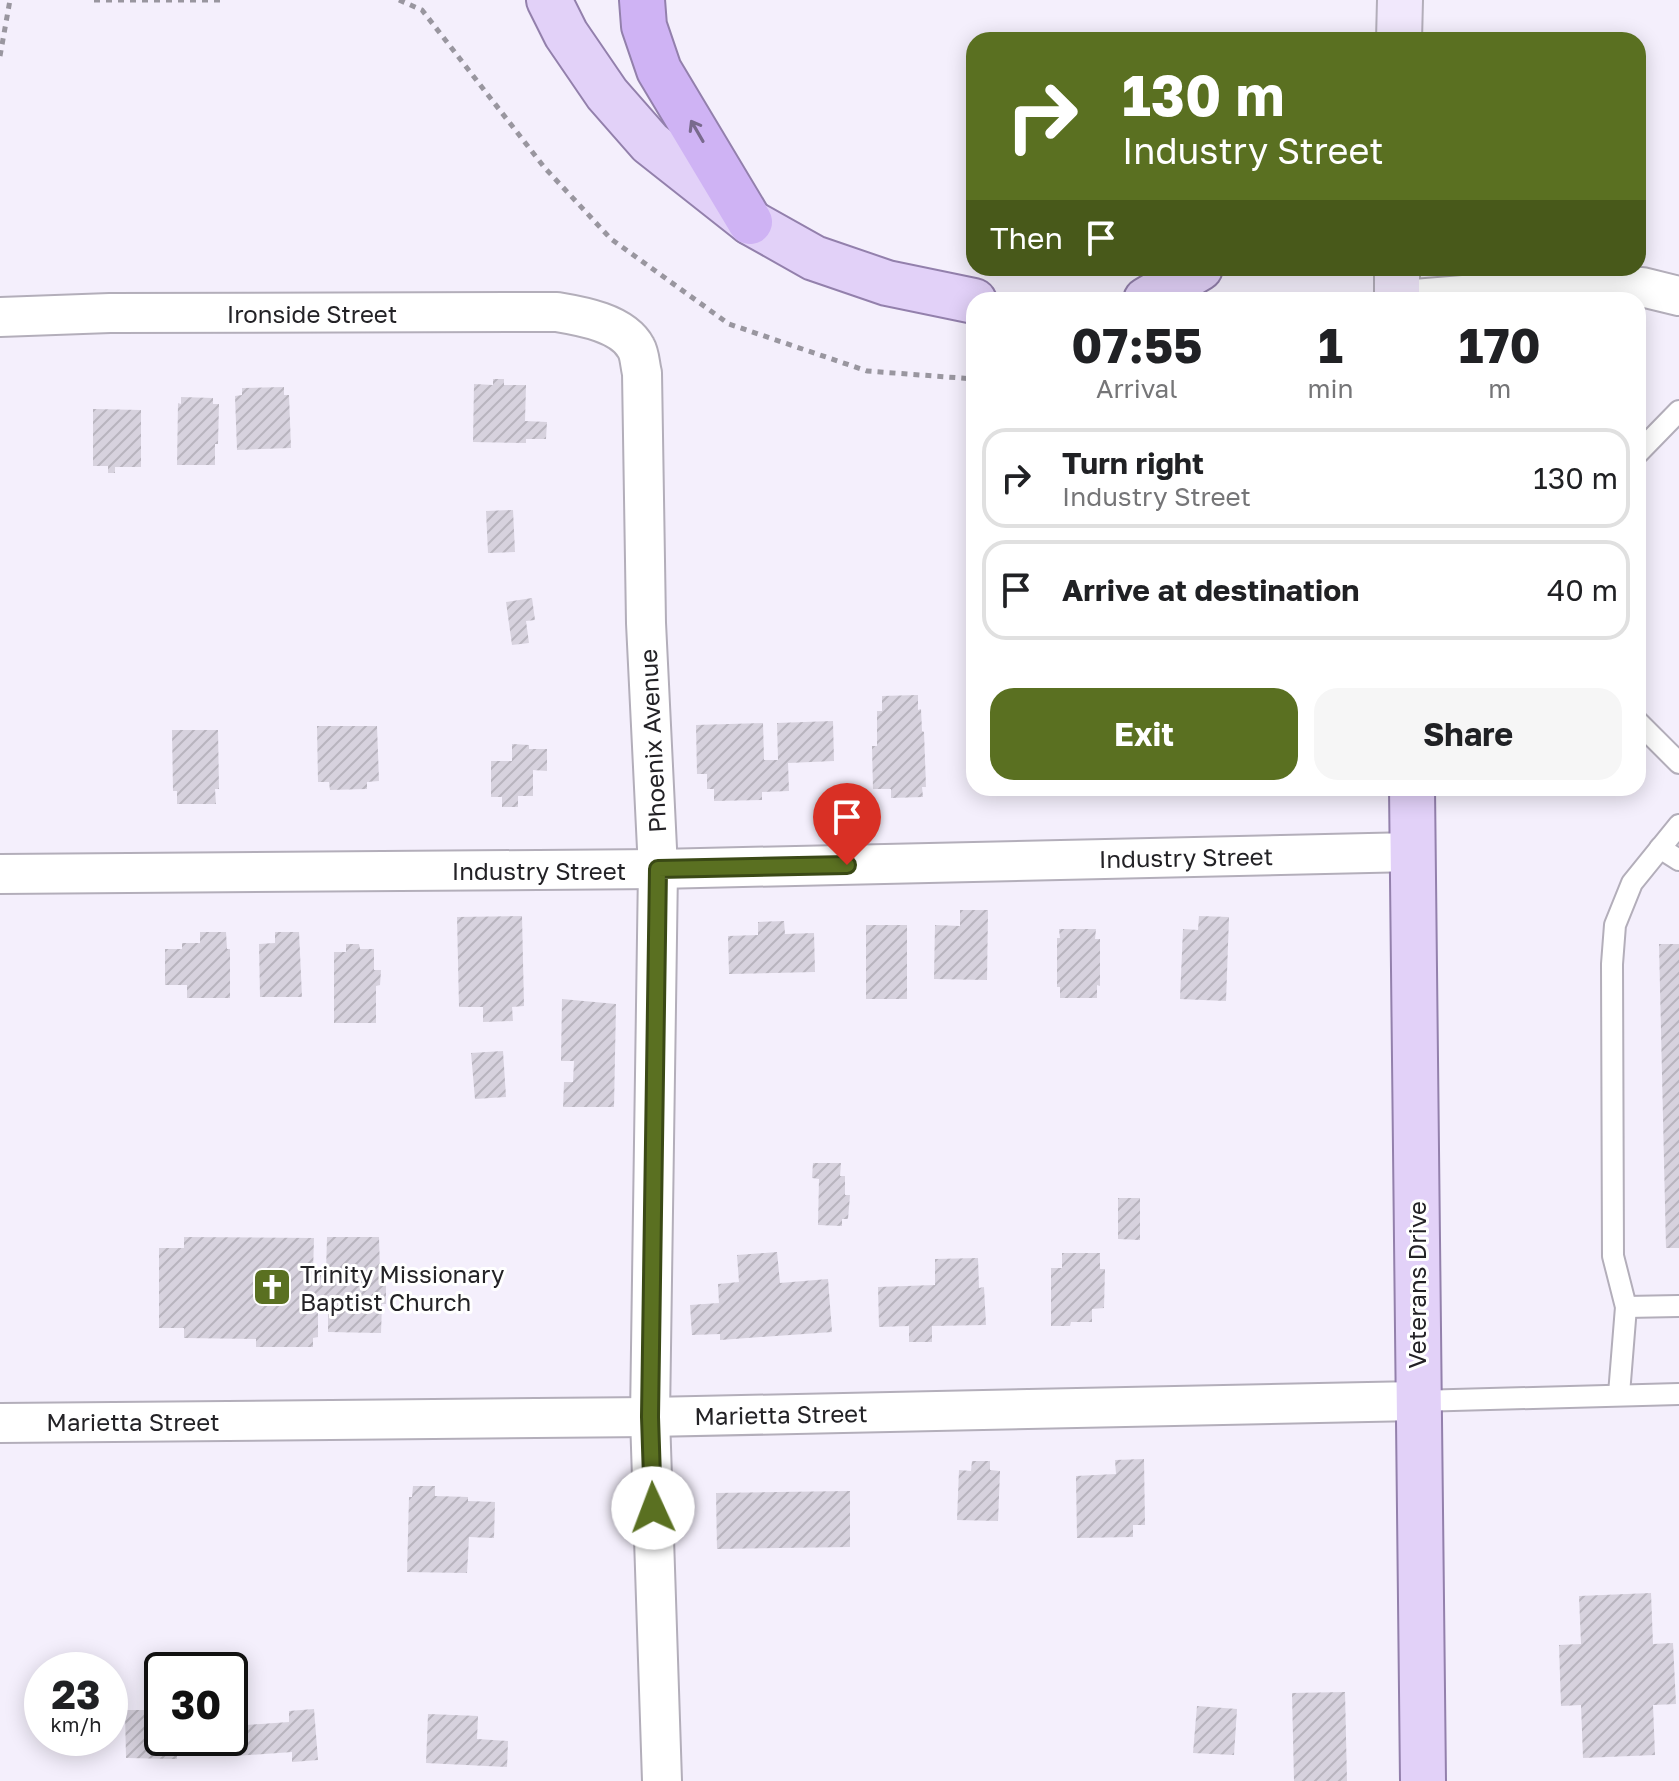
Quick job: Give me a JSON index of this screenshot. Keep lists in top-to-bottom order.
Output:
{
  "streets": {
    "main road": ["Veterans Drive"],
    "street": [
      "Ironside Street",
      "Phoenix Avenue",
      "Industry Street",
      "Marietta Street"
    ]
  },
  "crossings": [
    ["Ironside Street", "Phoenix Avenue"],
    ["Phoenix Avenue", "Industry Street"],
    ["Phoenix Avenue", "Marietta Street"],
    ["Industry Street", "Veterans Drive"],
    ["Veterans Drive", "Marietta Street"]
  ],
  "places": {
    "church": ["Trinity Missionary Baptist Church"]
  },
  "page": {
    "turn": ["130 m", "Industry Street"],
    "then": "Then",
    "eta": [
      "07:55",
      "Arrival",
      "1",
      "min",
      "170",
      "m"
    ],
    "list": [
      {
        "name": "Turn right",
        "note": "Industry Street",
        "value": "130 m"
      },
      {
        "name": "Arrive at destination",
        "value": "40 m"
      }
    ],
    "buttons": ["Exit", "Share"],
    "speed": "23 km/h",
    "limit": "30"
  }
}
